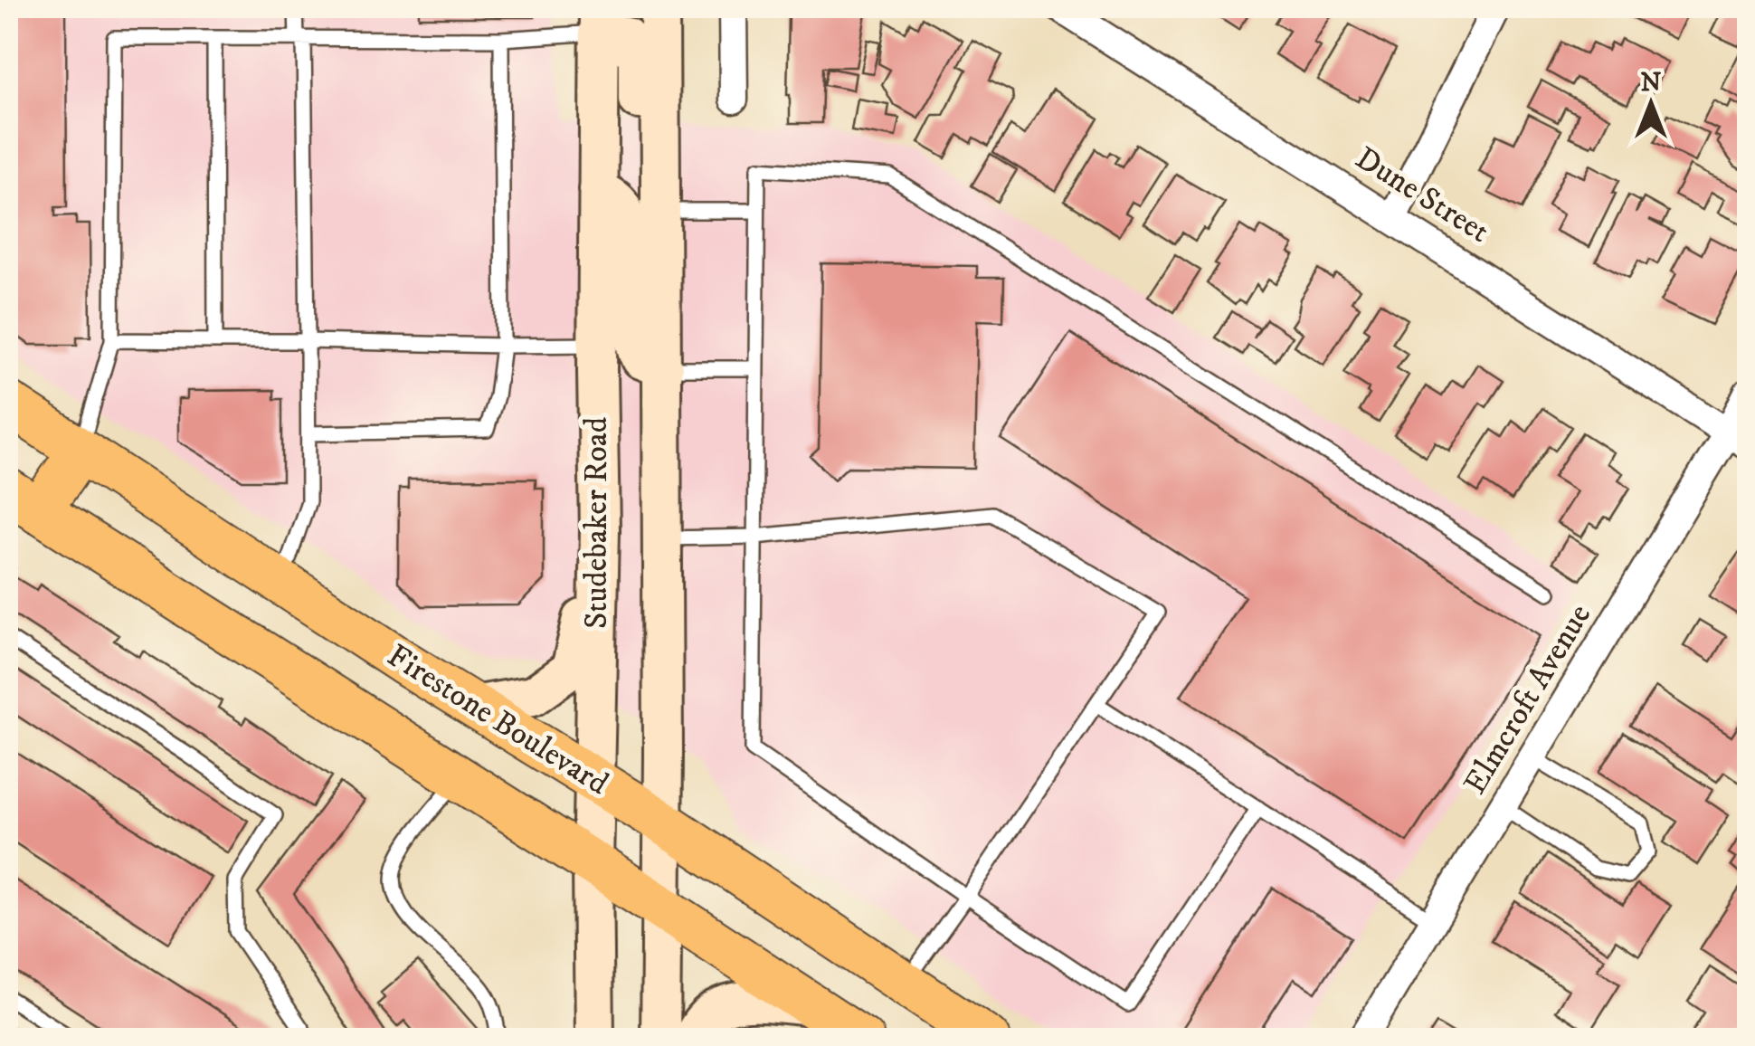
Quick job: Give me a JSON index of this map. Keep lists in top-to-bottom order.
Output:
{
  "streets": {
    "main road": ["Studebaker Road", "Firestone Boulevard"],
    "street": ["Dune Street", "Elmcroft Avenue"]
  },
  "crossings": [
    ["Dune Street", "Elmcroft Avenue"],
    ["Studebaker Road", "Firestone Boulevard"]
  ],
  "north": "top"
}
